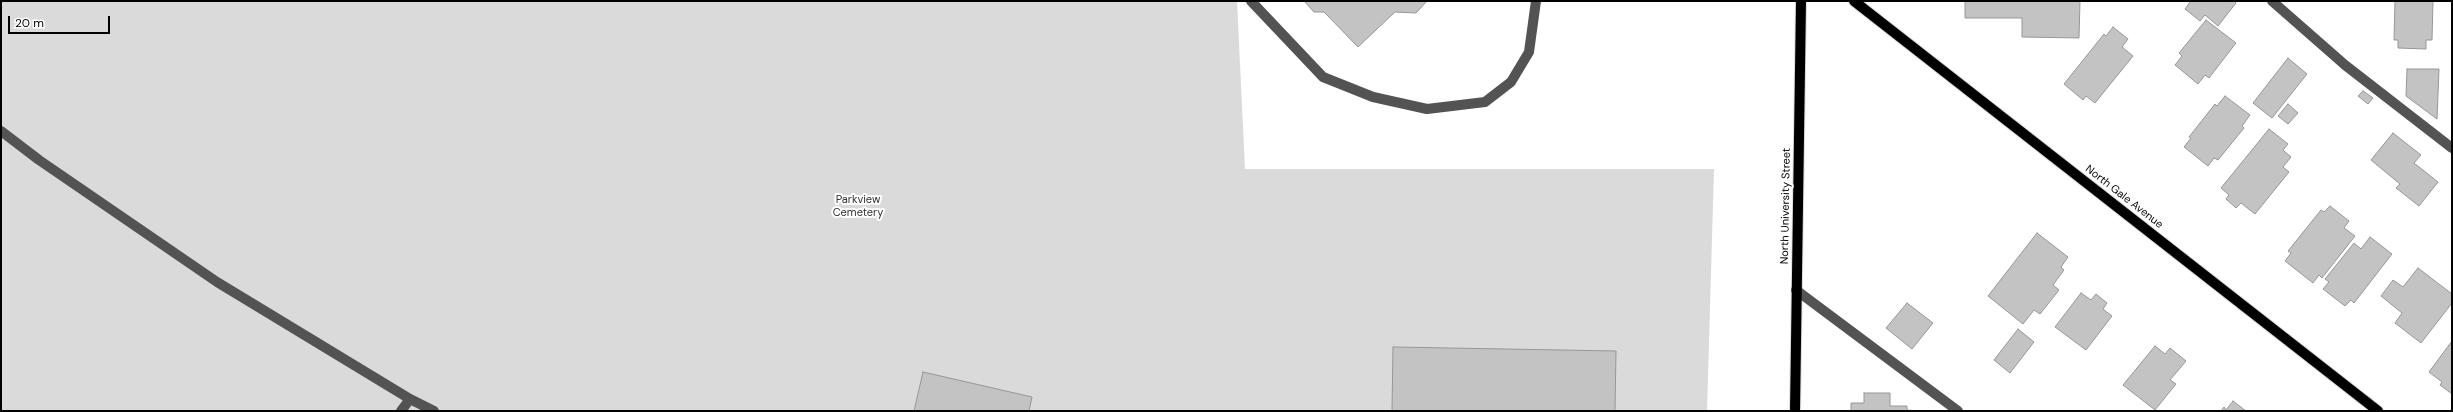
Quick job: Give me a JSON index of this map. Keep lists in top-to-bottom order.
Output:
{
  "streets": {
    "main road": ["North Gale Avenue", "North University Street"]
  },
  "parks": ["Parkview Cemetery"],
  "scale_bar": "20 m"
}
